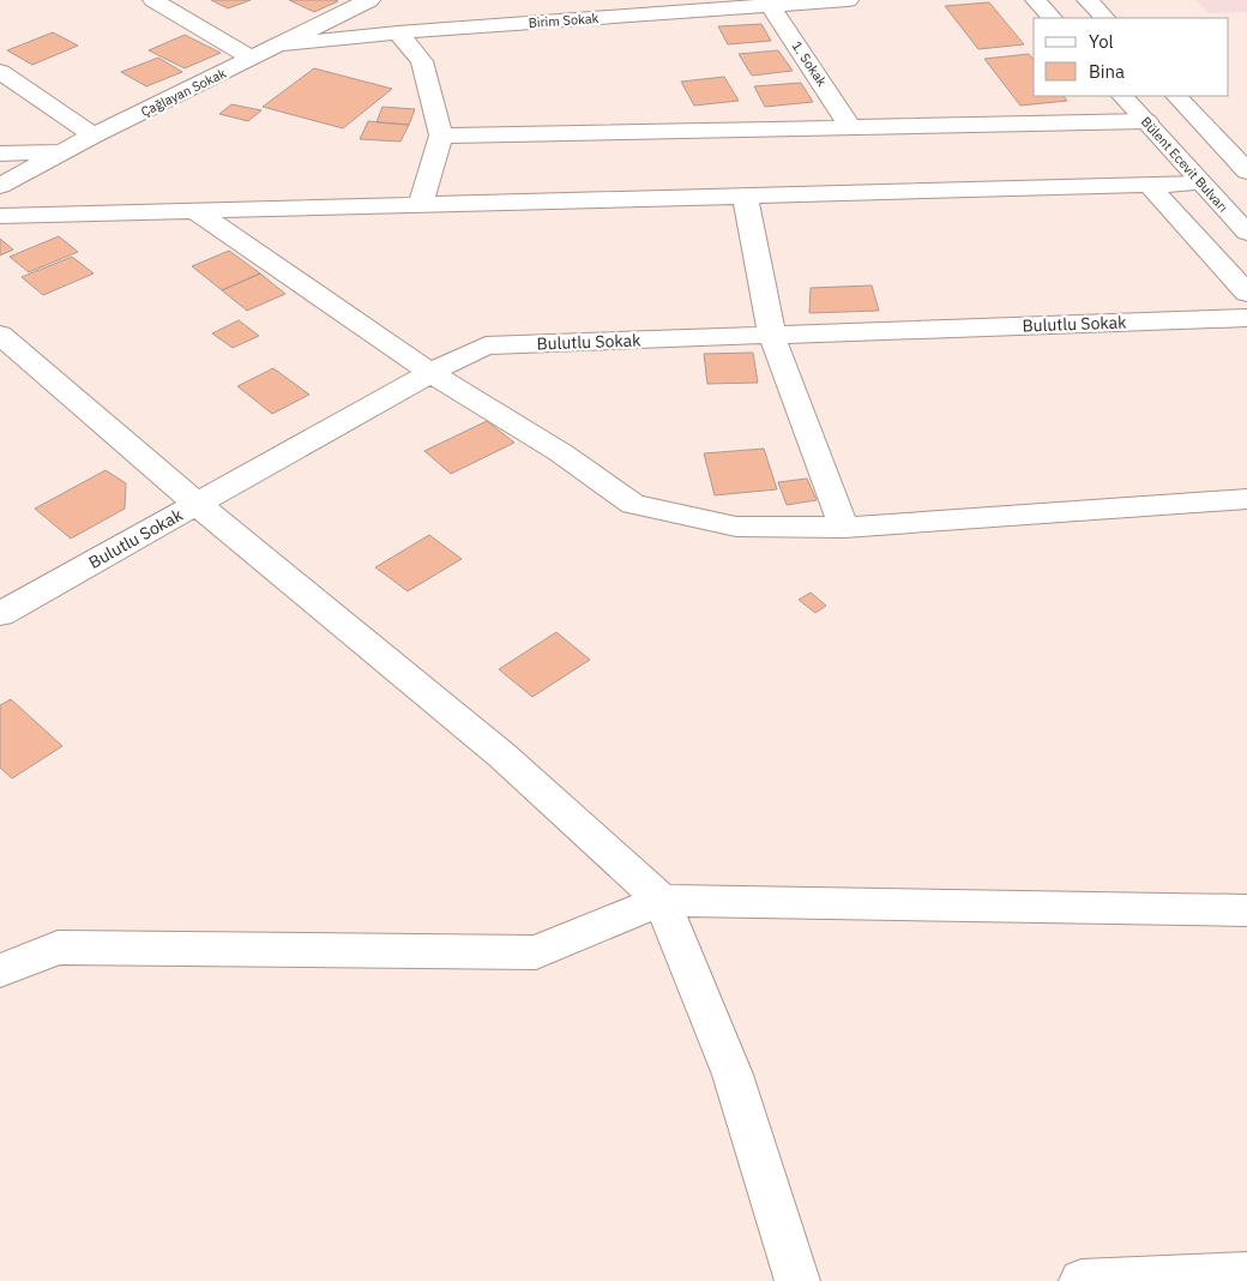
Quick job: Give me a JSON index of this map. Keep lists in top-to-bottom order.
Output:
{
  "streets": {
    "street": [
      "Birim Sokak",
      "1. Sokak",
      "Çağlayan Sokak",
      "Bülent Ecevit Bulvarı",
      "Bulutlu Sokak"
    ]
  },
  "crossings": [
    ["Birim Sokak", "1. Sokak"],
    ["Birim Sokak", "Çağlayan Sokak"]
  ],
  "legend": ["Yol", "Bina"]
}
